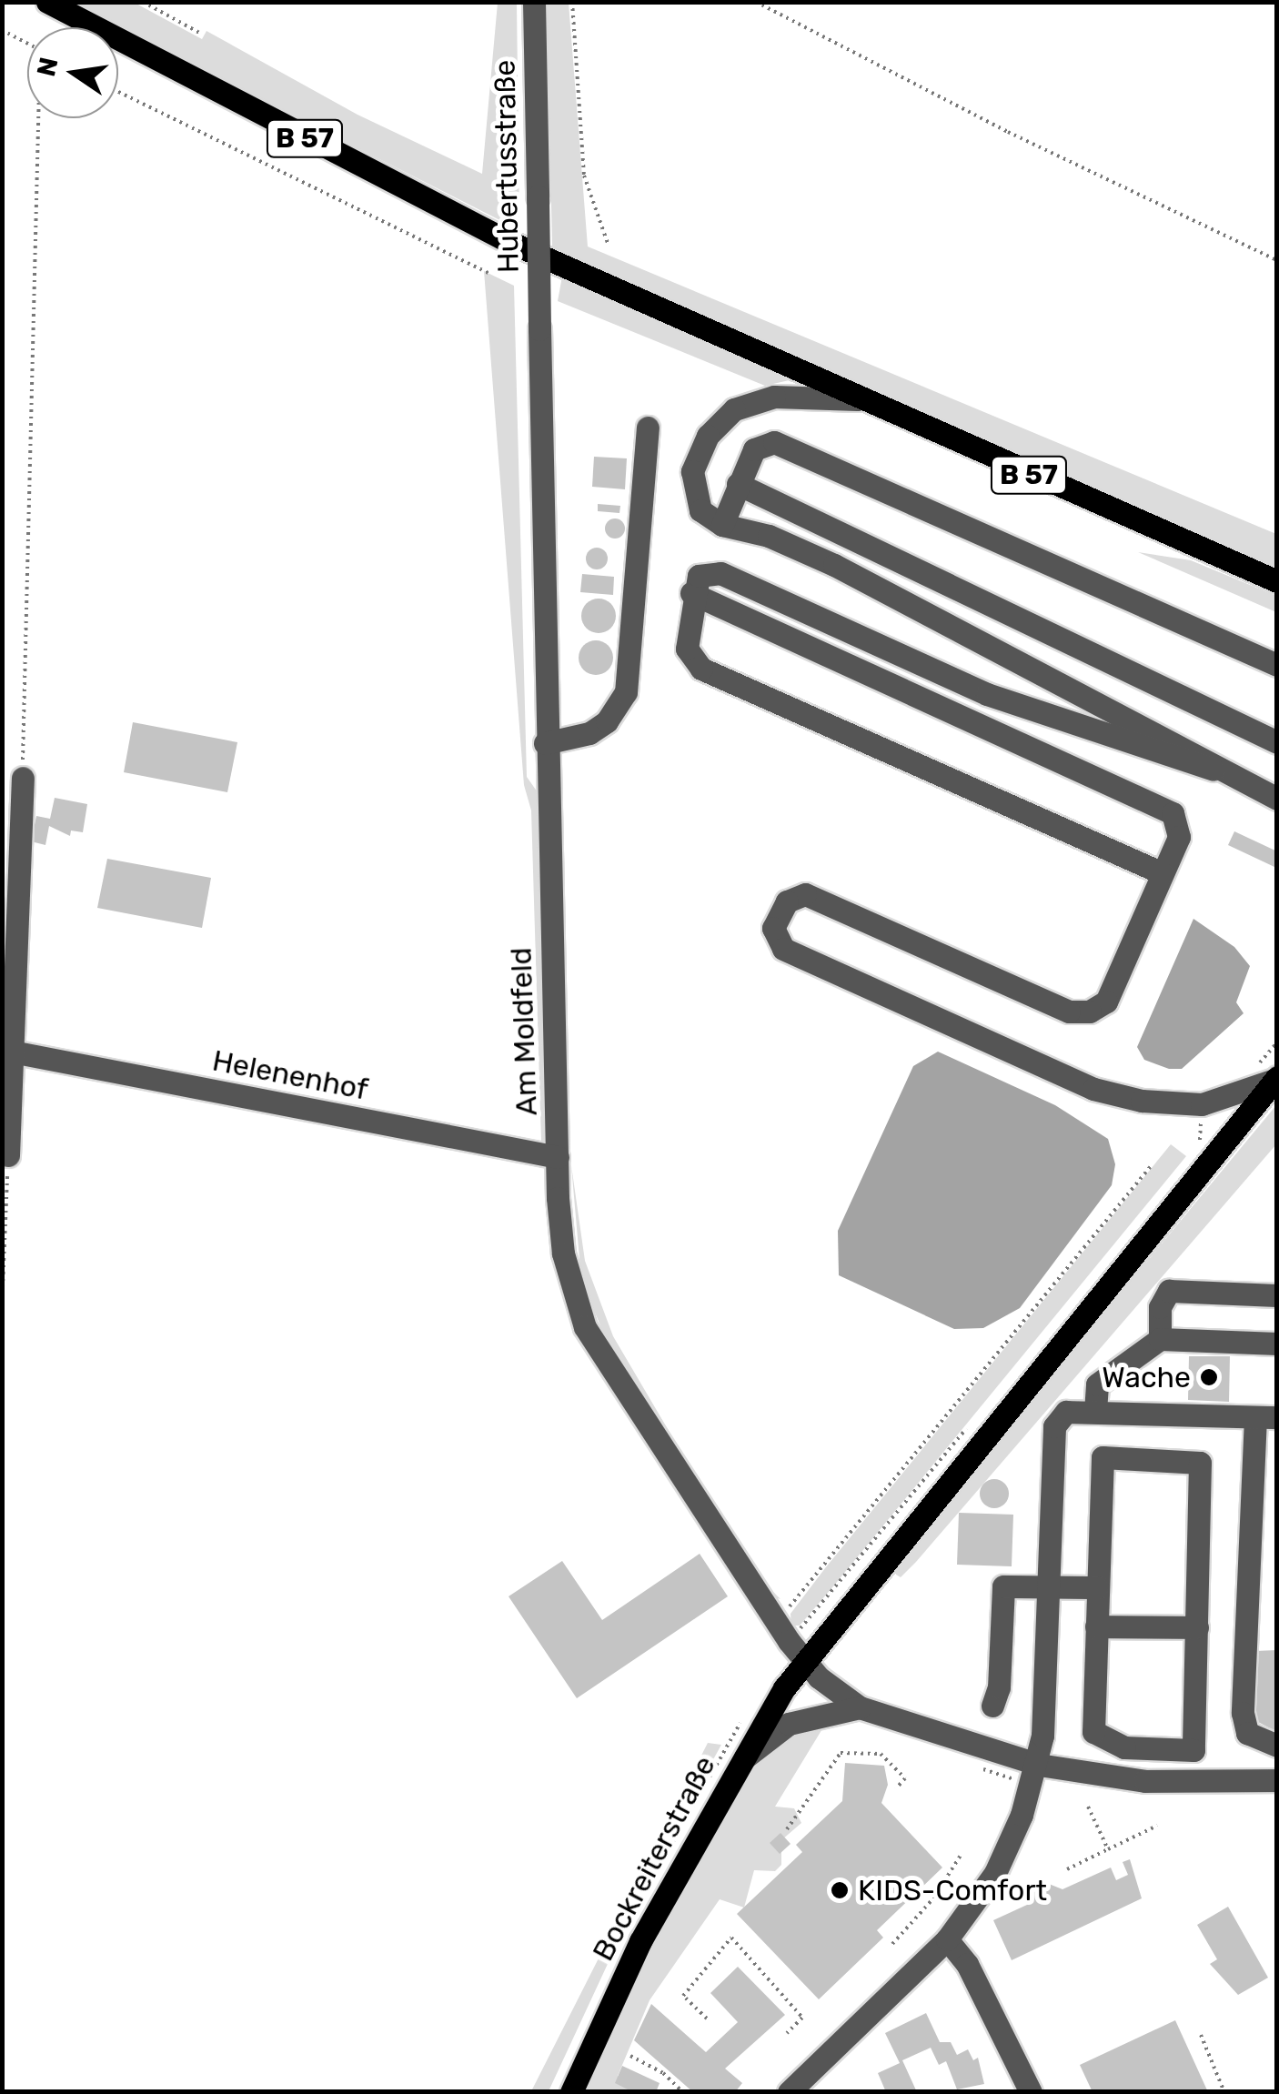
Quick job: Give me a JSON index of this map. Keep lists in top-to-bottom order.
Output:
{
  "streets": {
    "main road": ["B 57", "Bockreiterstraße"],
    "street": ["Hubertusstraße", "Am Moldfeld", "Helenenhof"]
  },
  "crossings": [
    ["Hubertusstraße", "Am Moldfeld"],
    ["Am Moldfeld", "Helenenhof"],
    ["Am Moldfeld", "Bockreiterstraße"]
  ],
  "places": ["Wache", "KIDS-Comfort"],
  "north": "left"
}
